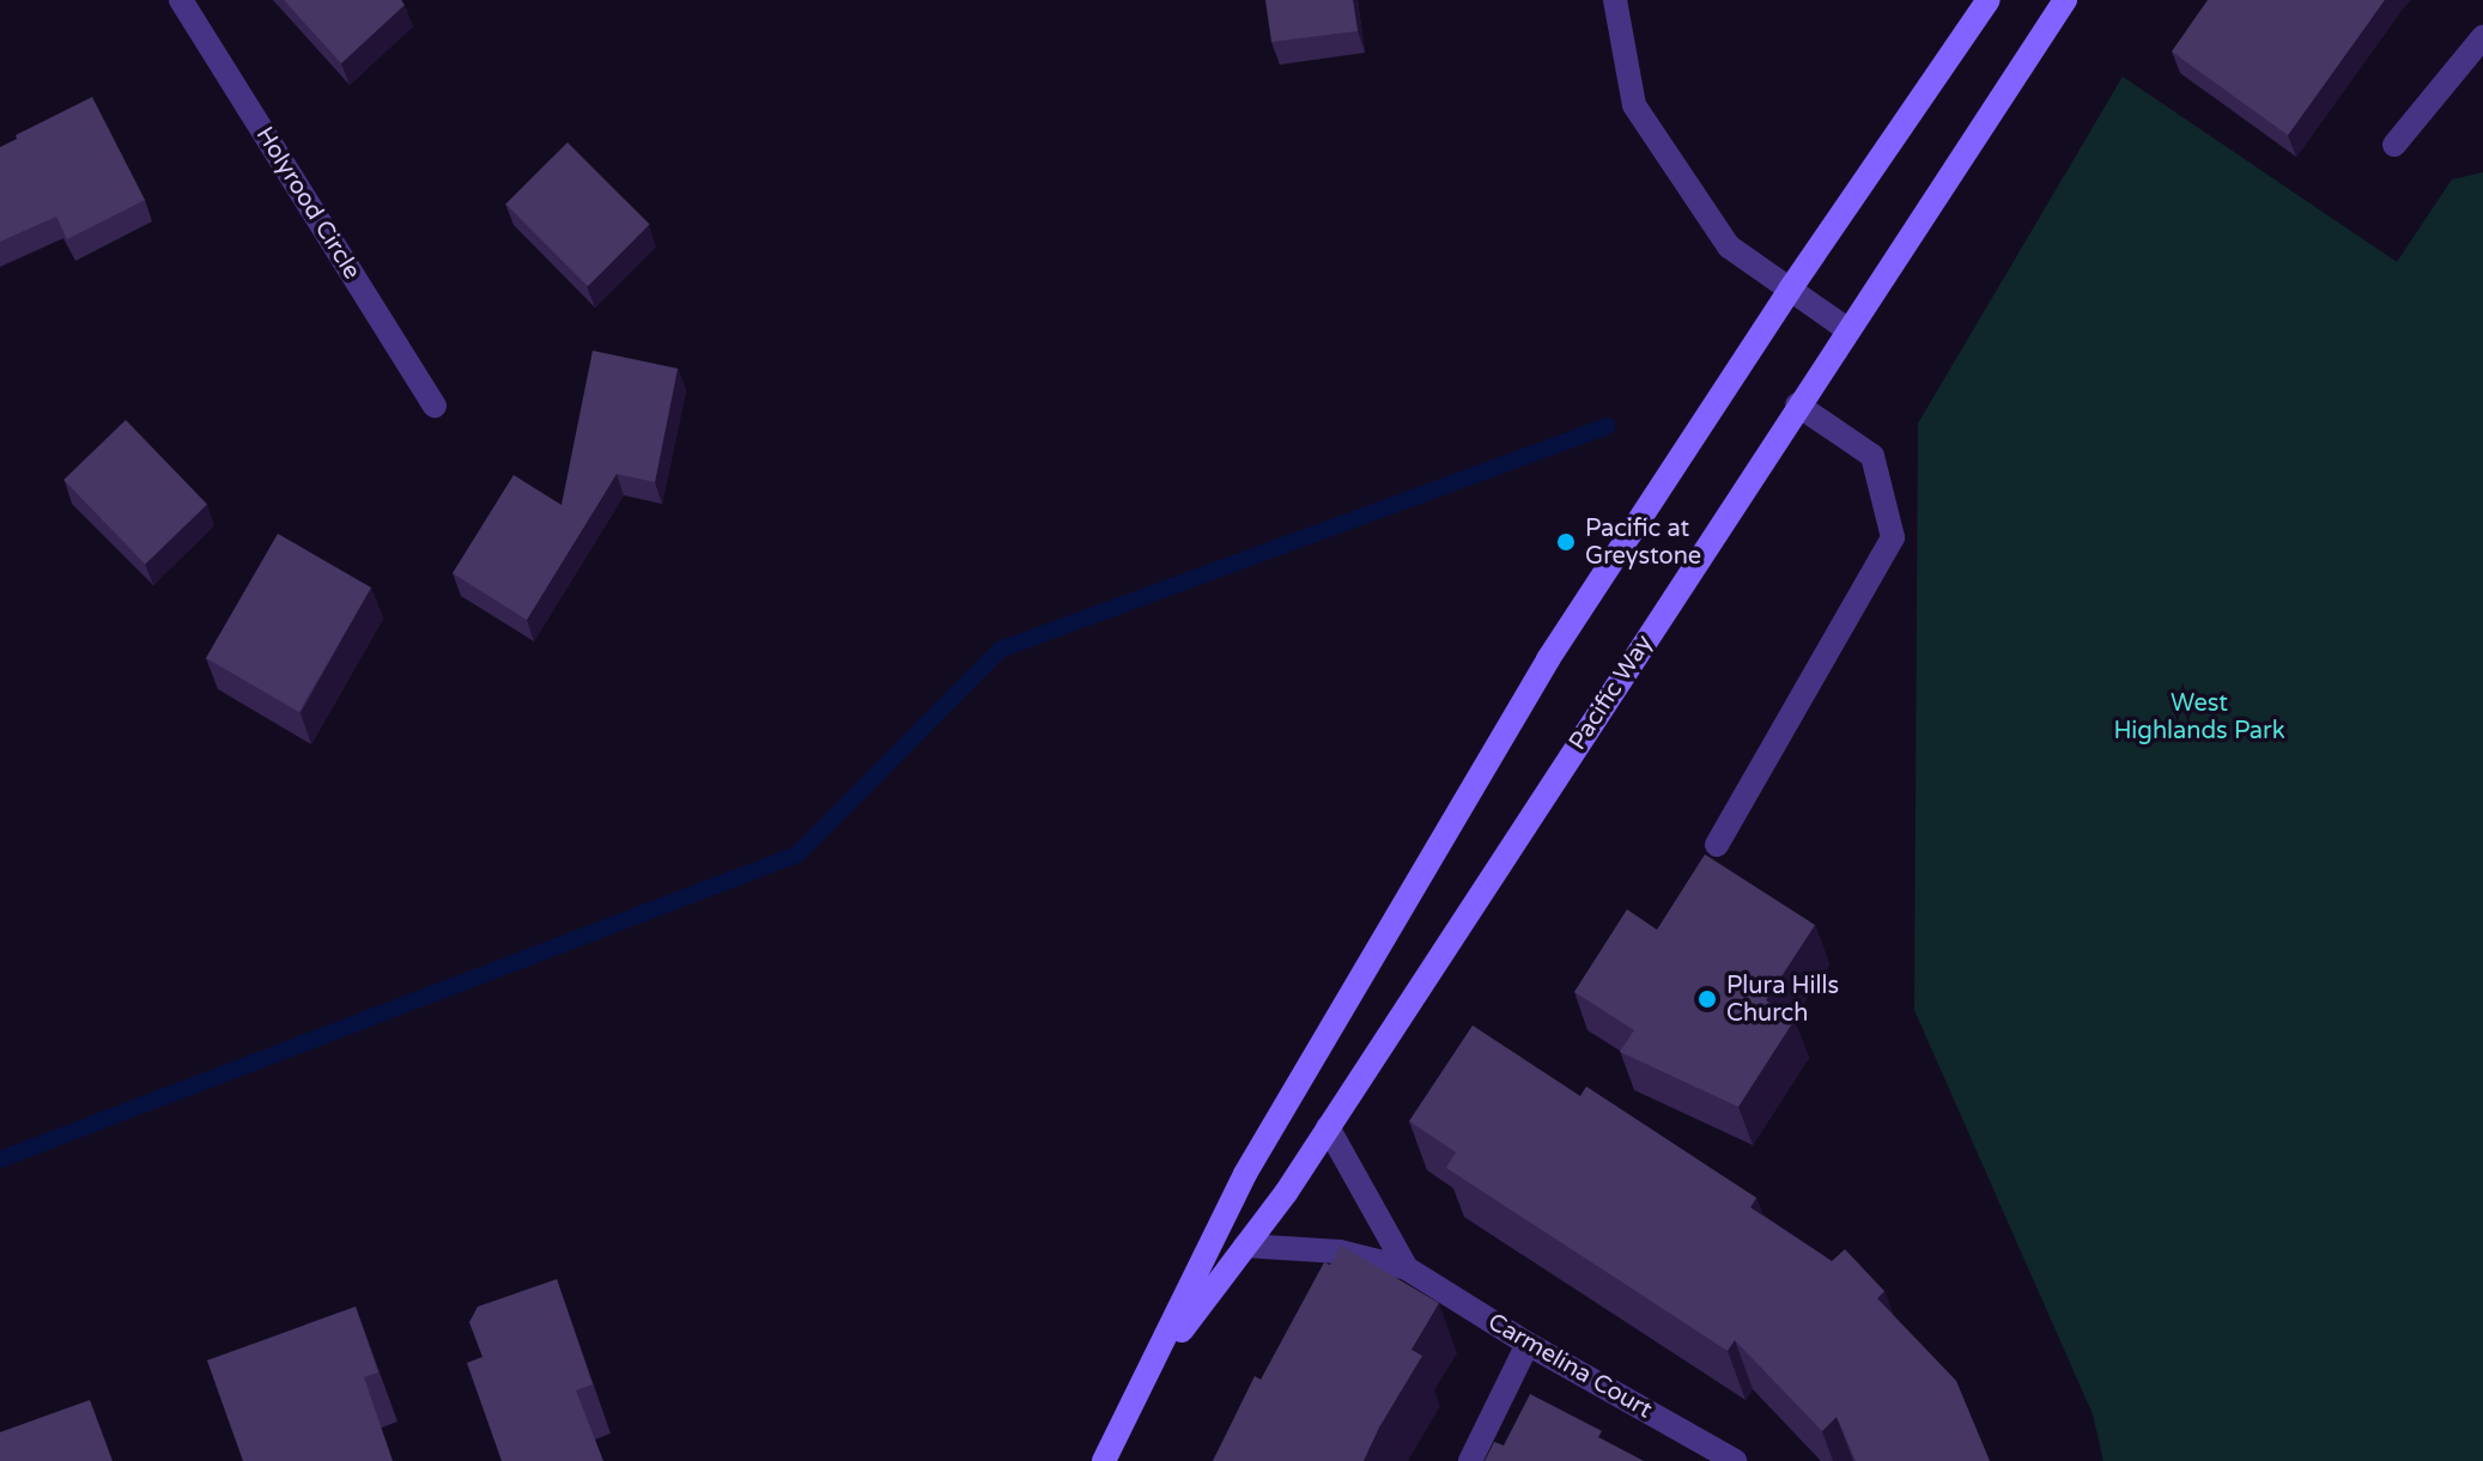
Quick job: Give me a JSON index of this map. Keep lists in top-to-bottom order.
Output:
{
  "streets": {
    "main road": ["Pacific Way"],
    "street": ["Holyrood Circle", "Carmelina Court"]
  },
  "crossings": [
    ["Pacific Way", "Carmelina Court"]
  ],
  "parks": ["West Highlands Park"],
  "places": ["Pacific at Greystone", "Plura Hills Church"]
}
